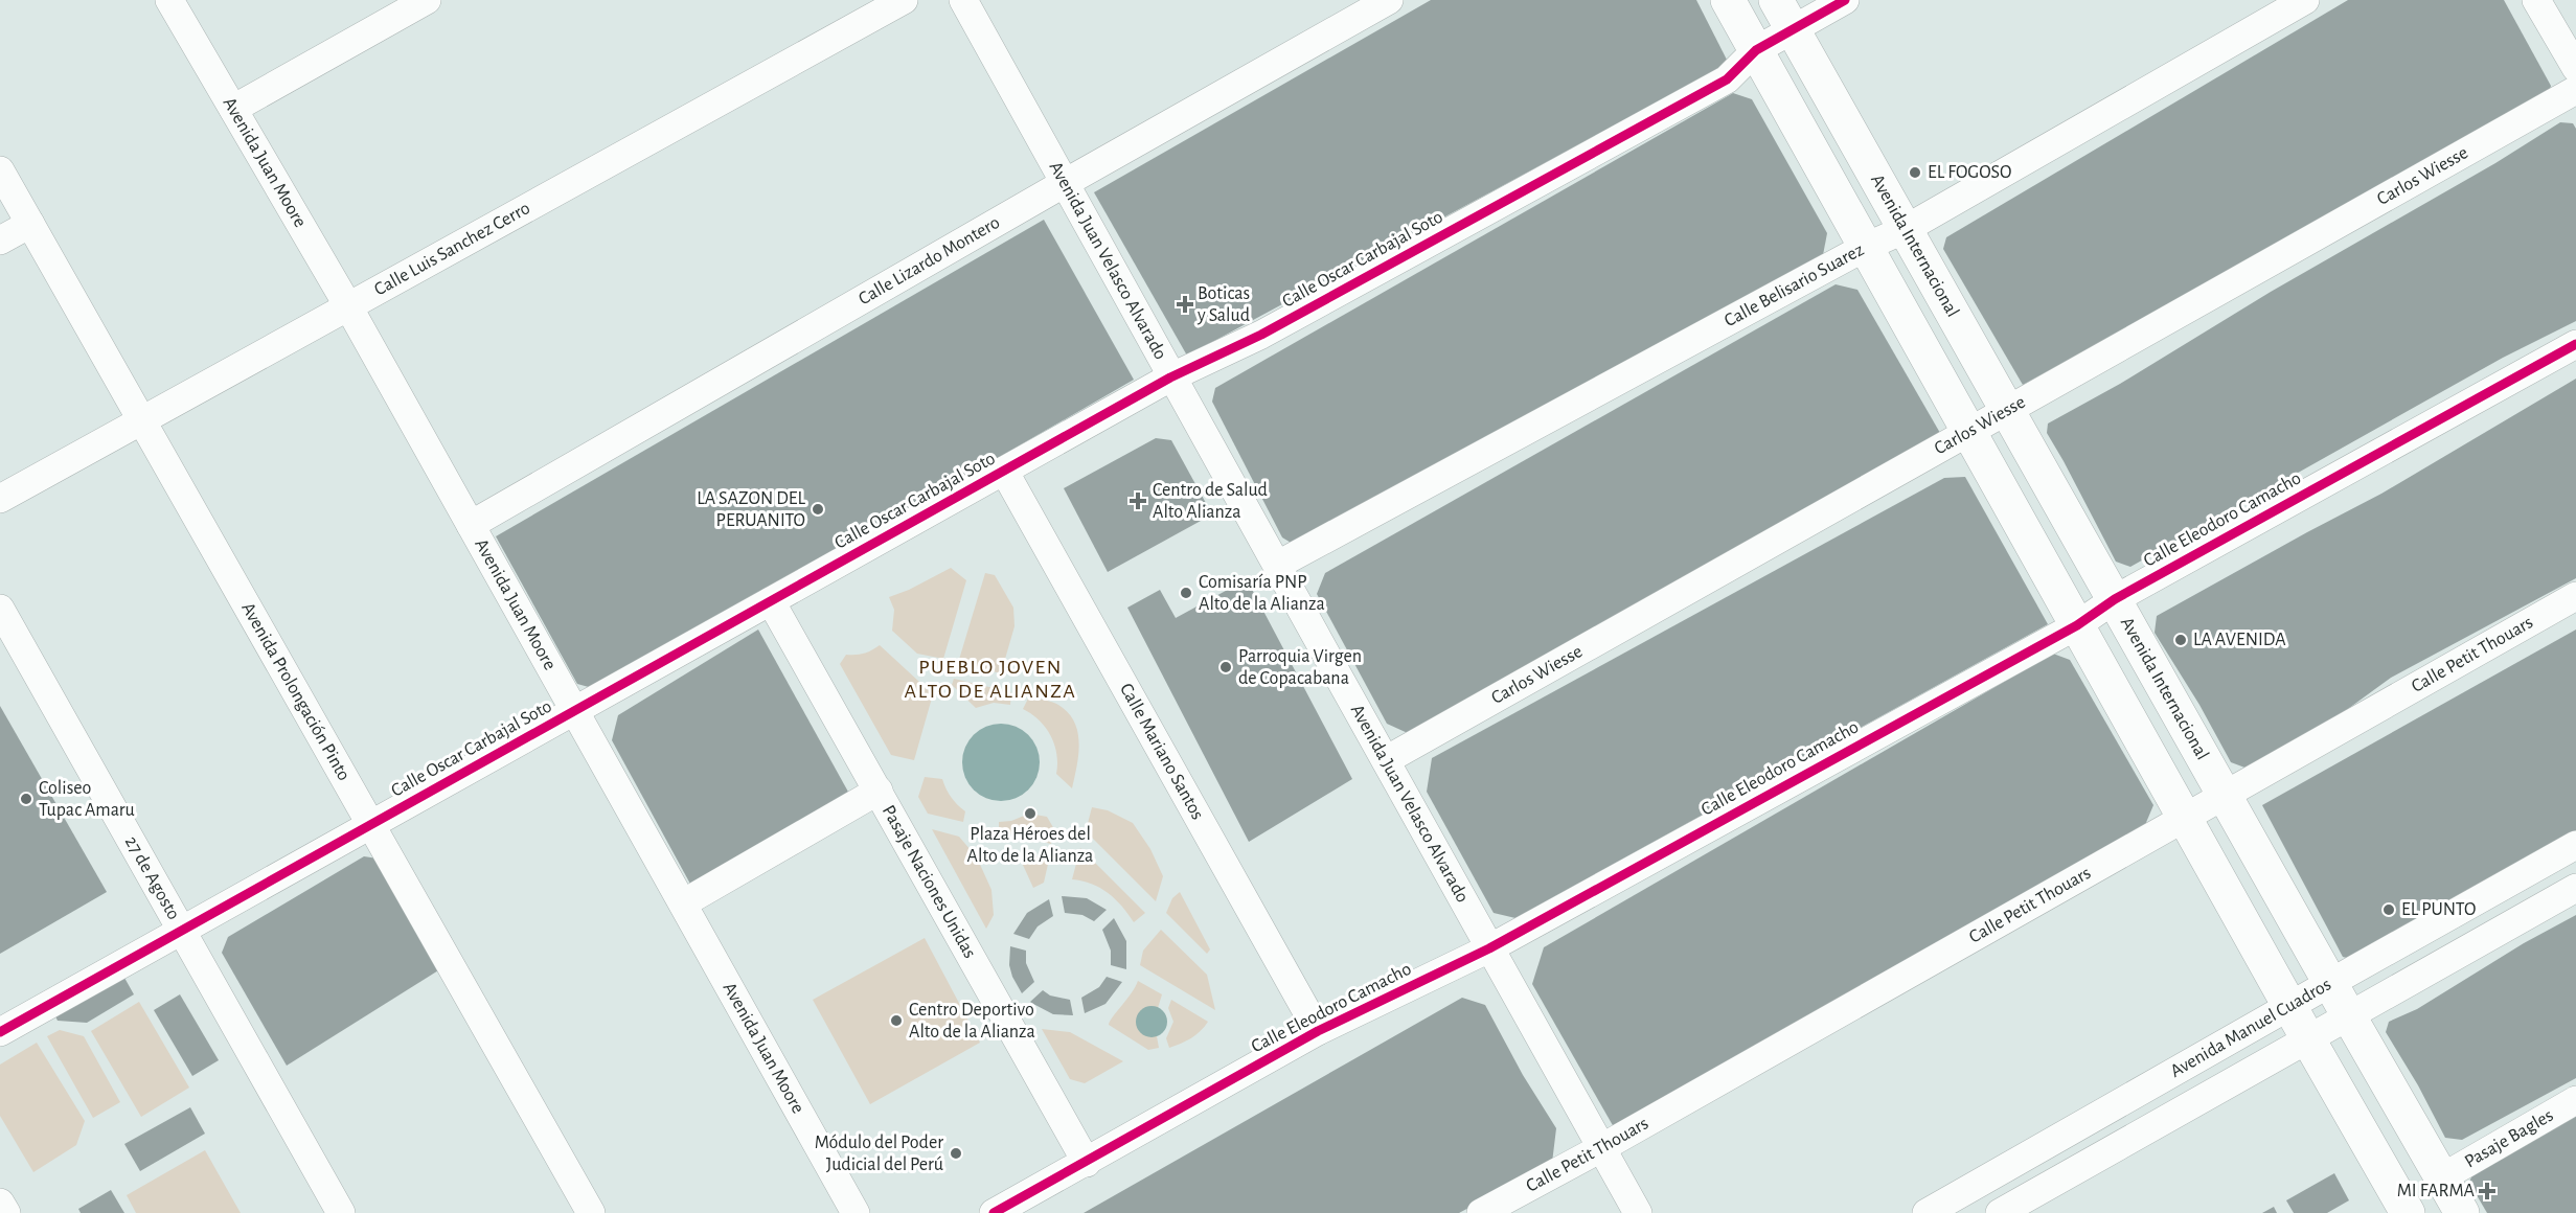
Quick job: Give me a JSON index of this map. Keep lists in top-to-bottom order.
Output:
{
  "streets": {
    "main road": ["Avenida Internacional"],
    "street": [
      "Avenida Juan Moore",
      "Carlos Wiesse",
      "Calle Luis Sanchez Cerro",
      "Calle Oscar Carbajal Soto",
      "Calle Lizardo Montero",
      "Avenida Juan Velasco Alvarado",
      "Calle Belisario Suarez",
      "Calle Eleodoro Camacho",
      "Calle Petit Thouars",
      "Avenida Prolongación Pinto",
      "Calle Mariano Santos",
      "27 de Agosto",
      "Pasaje Naciones Unidas",
      "Avenida Manuel Cuadros",
      "Pasaje Bagles"
    ]
  },
  "crossings": [
    ["Avenida Juan Moore", "Calle Luis Sanchez Cerro"],
    ["Avenida Juan Moore", "Calle Oscar Carbajal Soto"],
    ["Avenida Juan Moore", "Calle Lizardo Montero"],
    ["Carlos Wiesse", "Avenida Internacional"],
    ["Carlos Wiesse", "Avenida Juan Velasco Alvarado"],
    ["Avenida Internacional", "Calle Oscar Carbajal Soto"],
    ["Avenida Internacional", "Calle Belisario Suarez"],
    ["Avenida Internacional", "Calle Eleodoro Camacho"],
    ["Avenida Internacional", "Calle Petit Thouars"],
    ["Avenida Internacional", "Avenida Manuel Cuadros"],
    ["Avenida Internacional", "Pasaje Bagles"],
    ["Calle Luis Sanchez Cerro", "Avenida Prolongación Pinto"],
    ["Calle Oscar Carbajal Soto", "Avenida Juan Velasco Alvarado"],
    ["Calle Oscar Carbajal Soto", "Avenida Prolongación Pinto"],
    ["Calle Oscar Carbajal Soto", "Calle Mariano Santos"],
    ["Calle Oscar Carbajal Soto", "27 de Agosto"],
    ["Calle Oscar Carbajal Soto", "Pasaje Naciones Unidas"],
    ["Calle Lizardo Montero", "Avenida Juan Velasco Alvarado"],
    ["Avenida Juan Velasco Alvarado", "Calle Belisario Suarez"],
    ["Avenida Juan Velasco Alvarado", "Calle Eleodoro Camacho"],
    ["Avenida Juan Velasco Alvarado", "Calle Petit Thouars"],
    ["Calle Eleodoro Camacho", "Calle Mariano Santos"],
    ["Calle Eleodoro Camacho", "Pasaje Naciones Unidas"]
  ],
  "districts": ["PUEBLO JOVEN ALTO DE ALIANZA"],
  "places": {
    "other": [
      "EL FOGOSO",
      "LA SAZON DEL PERUANITO",
      "Comisaría PNP Alto de la Alianza",
      "LA AVENIDA",
      "Parroquia Virgen de Copacabana",
      "Coliseo Tupac Amaru",
      "Plaza Héroes del Alto de la Alianza",
      "EL PUNTO",
      "Centro Deportivo Alto de la Alianza",
      "Módulo del Poder Judicial del Perú"
    ],
    "health": ["Boticas y Salud", "Centro de Salud Alto Alianza", "MI FARMA"]
  }
}
